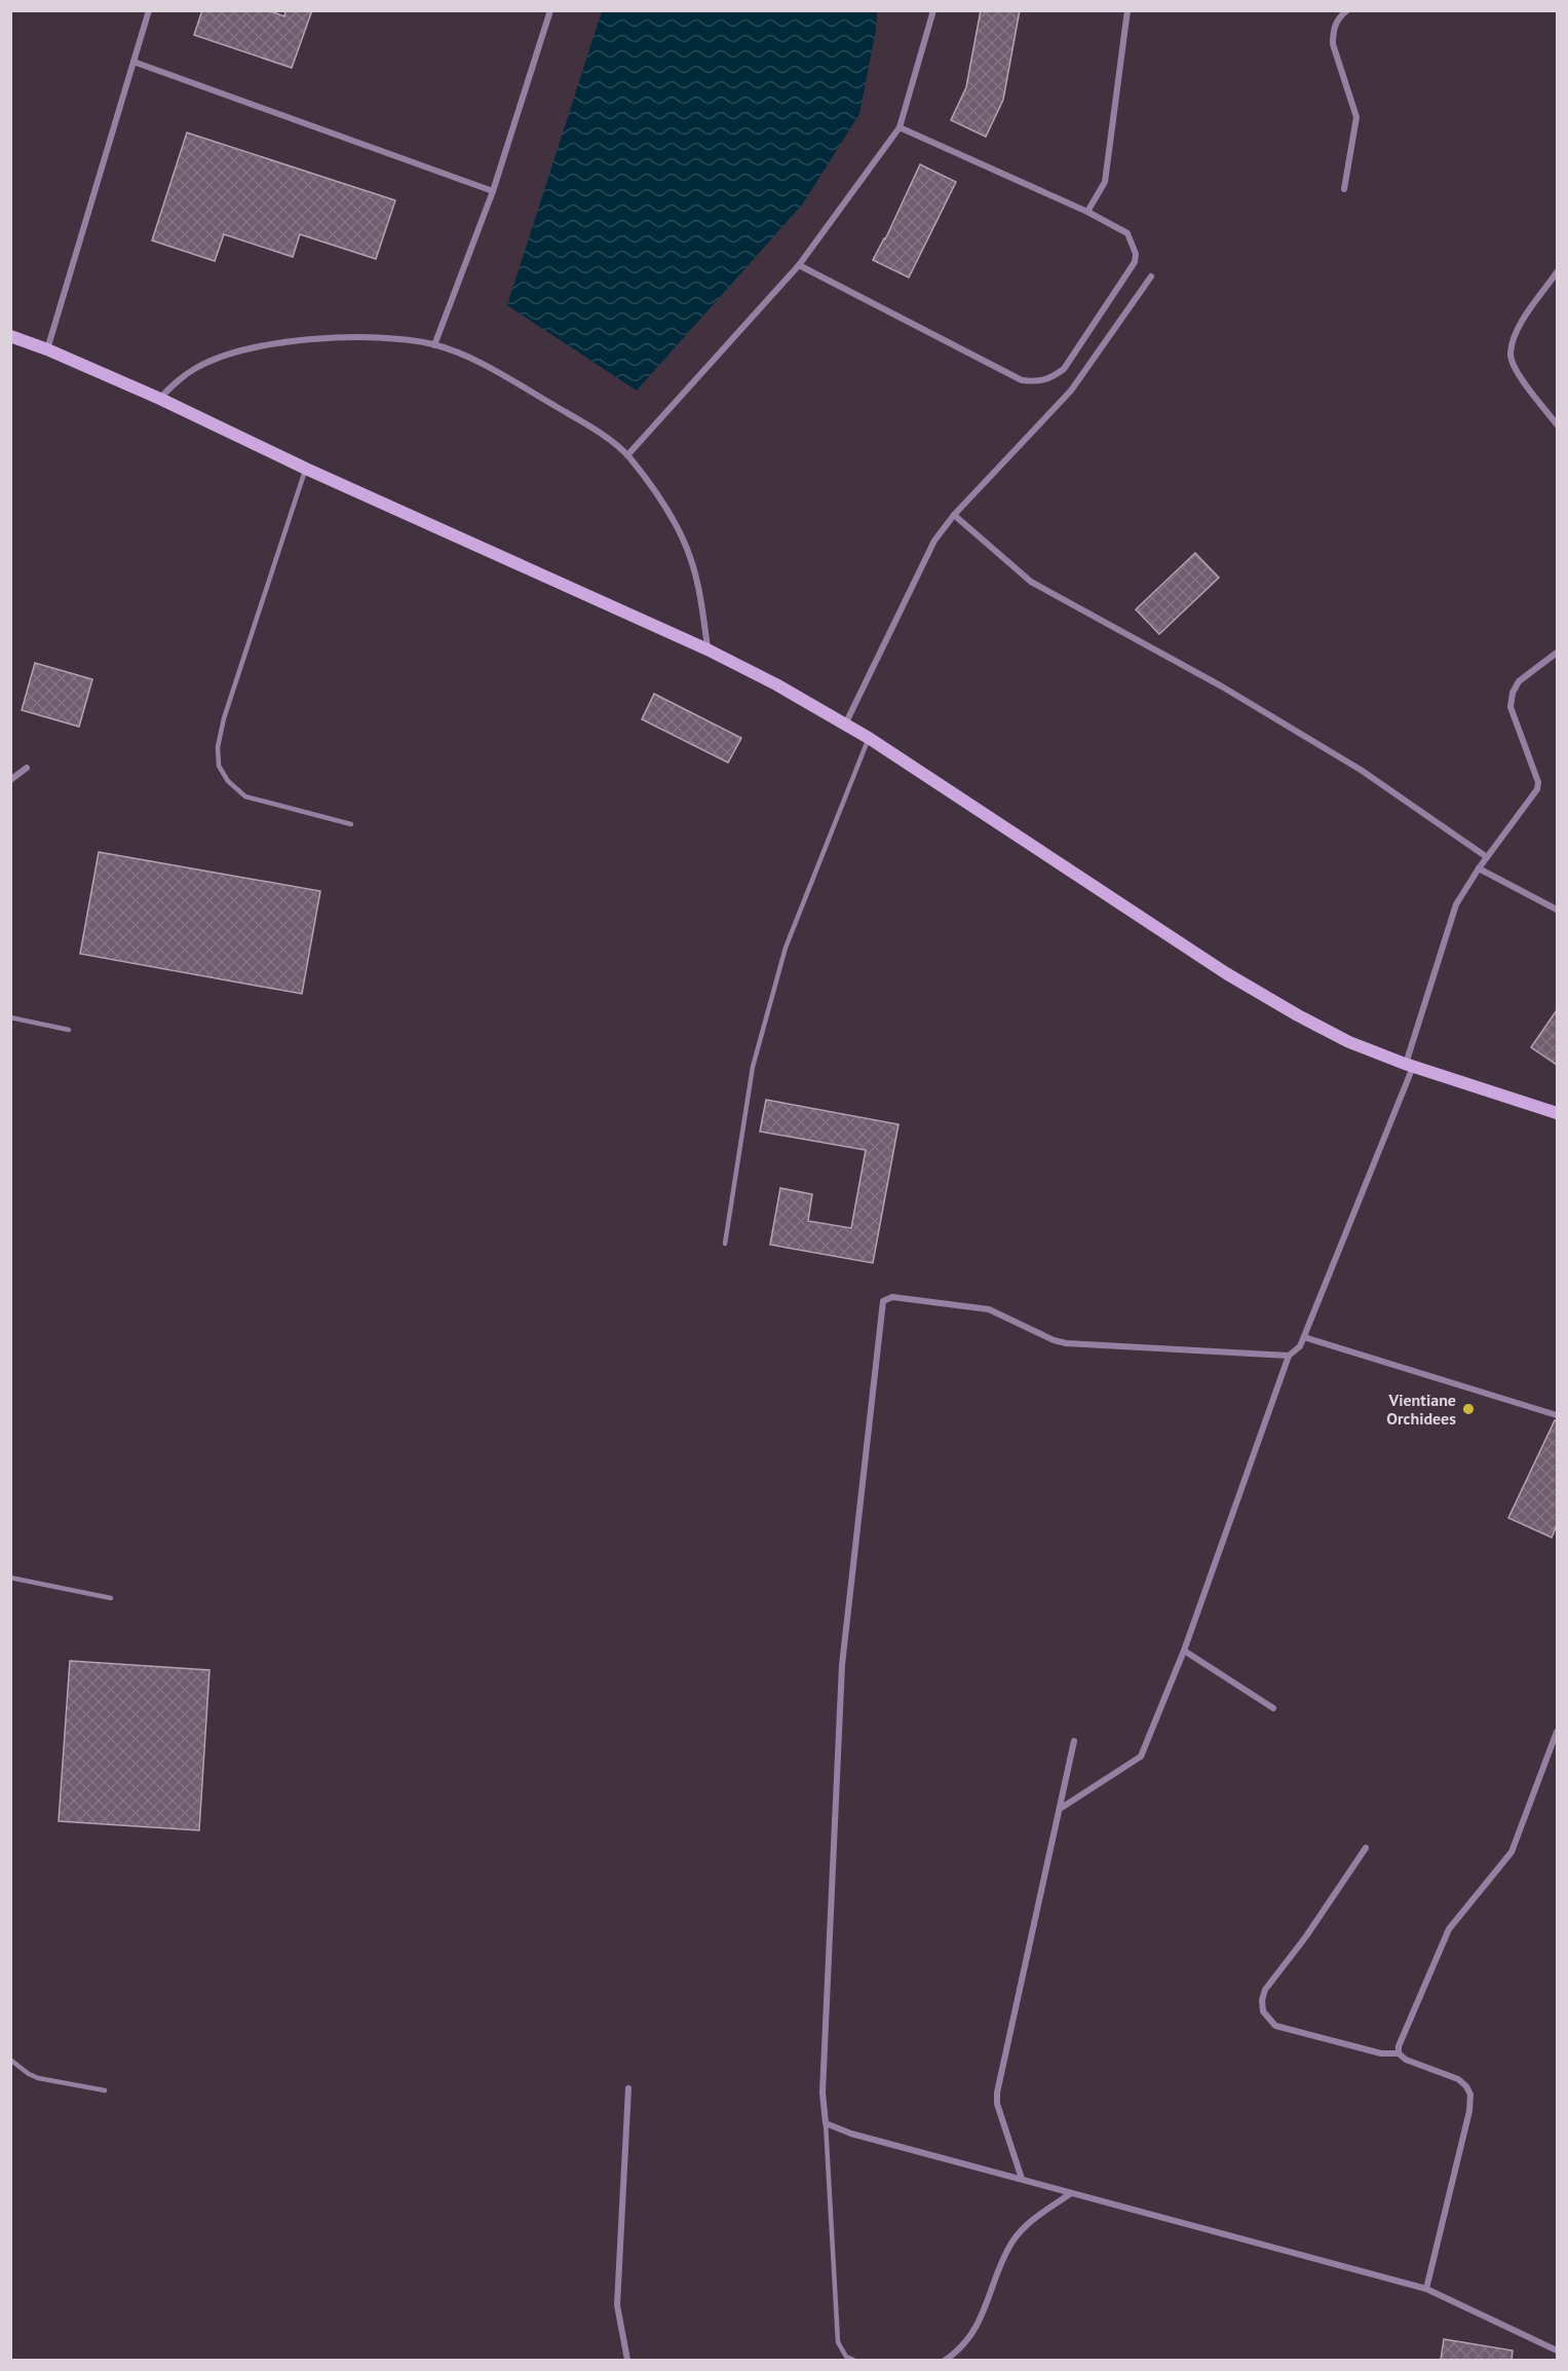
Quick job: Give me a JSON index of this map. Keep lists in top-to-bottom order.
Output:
{
  "places": ["Vientiane Orchidees"]
}
